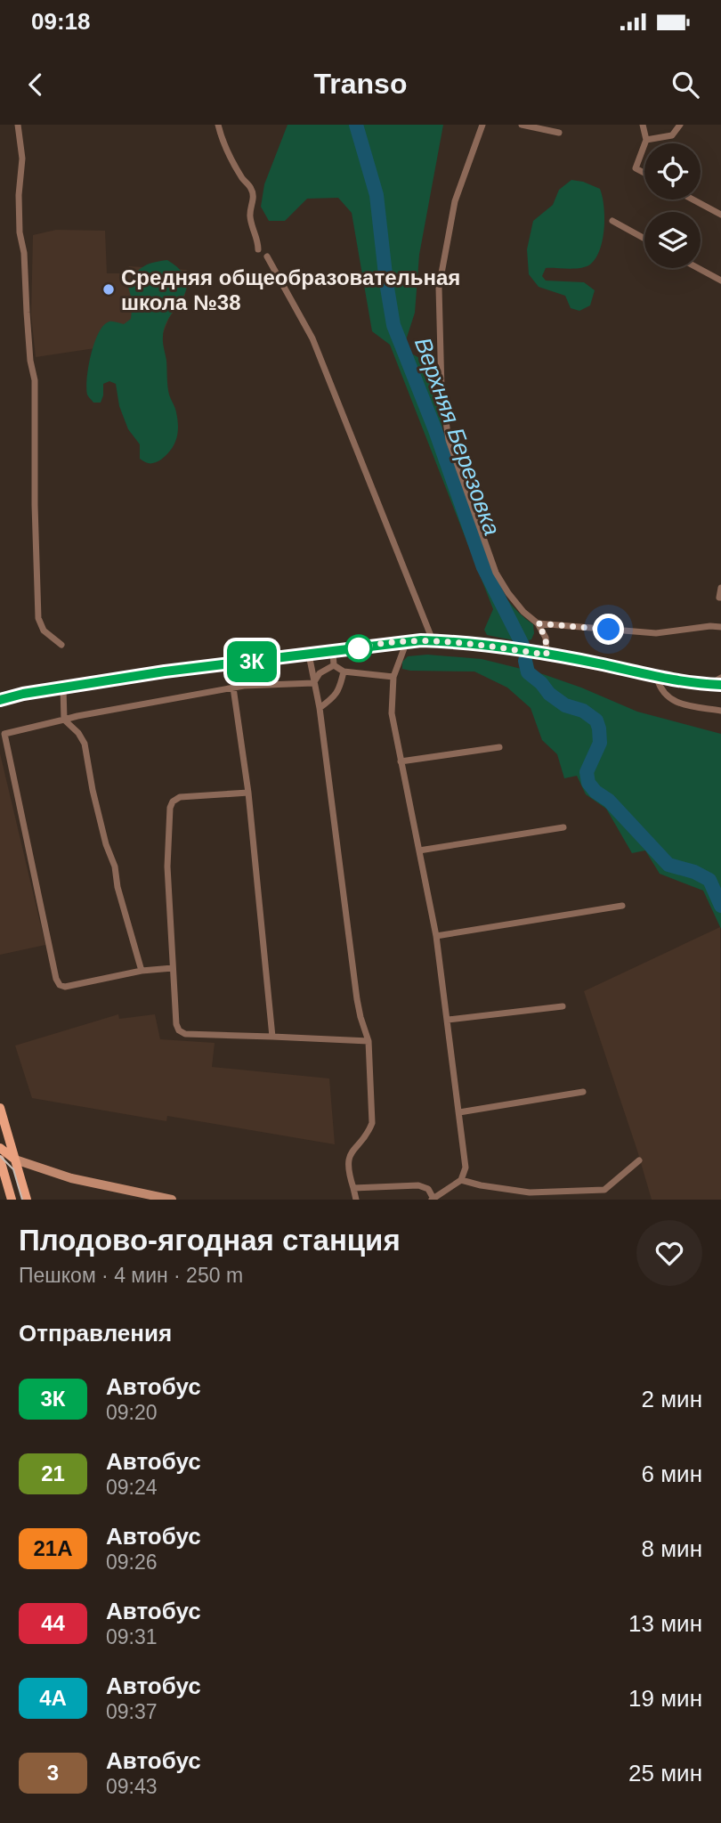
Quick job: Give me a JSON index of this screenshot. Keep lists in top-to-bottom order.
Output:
{
  "water": ["Верхняя Березовка"],
  "places": ["Средняя общеобразовательная школа №38"],
  "lines": ["bus line 3К"],
  "page": {
    "status": "09:18",
    "header": "Transo",
    "on_map": "3К",
    "heading": [
      ["Плодово-ягодная станция", "Пешком · 4 мин · 250 m"],
      "Отправления"
    ],
    "list": [
      {
        "mark": "3К",
        "name": "Автобус",
        "note": "09:20",
        "value": "2 мин"
      },
      {
        "mark": "21",
        "name": "Автобус",
        "note": "09:24",
        "value": "6 мин"
      },
      {
        "mark": "21А",
        "name": "Автобус",
        "note": "09:26",
        "value": "8 мин"
      },
      {
        "mark": "44",
        "name": "Автобус",
        "note": "09:31",
        "value": "13 мин"
      },
      {
        "mark": "4А",
        "name": "Автобус",
        "note": "09:37",
        "value": "19 мин"
      },
      {
        "mark": "3",
        "name": "Автобус",
        "note": "09:43",
        "value": "25 мин"
      }
    ]
  }
}
